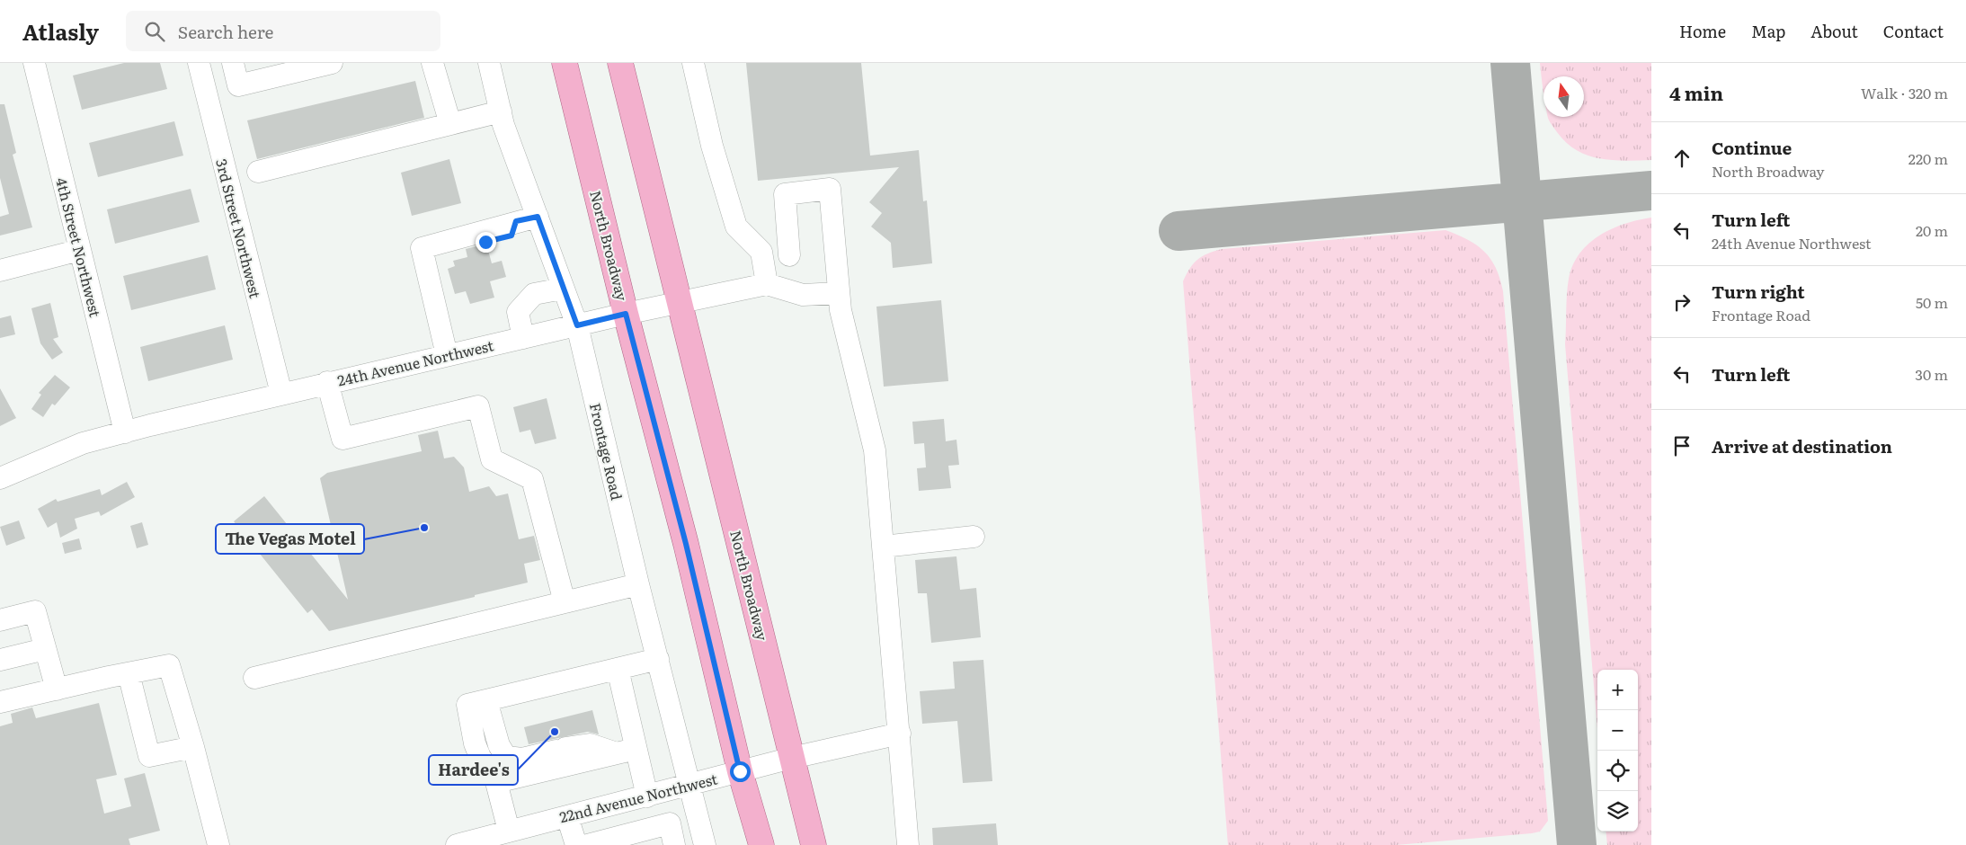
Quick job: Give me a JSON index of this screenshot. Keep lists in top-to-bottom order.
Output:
{
  "streets": {
    "main road": ["North Broadway"],
    "street": [
      "3rd Street Northwest",
      "4th Street Northwest",
      "24th Avenue Northwest",
      "Frontage Road",
      "22nd Avenue Northwest"
    ]
  },
  "crossings": [
    ["3rd Street Northwest", "24th Avenue Northwest"],
    ["North Broadway", "24th Avenue Northwest"],
    ["North Broadway", "22nd Avenue Northwest"],
    ["4th Street Northwest", "24th Avenue Northwest"],
    ["24th Avenue Northwest", "Frontage Road"],
    ["Frontage Road", "22nd Avenue Northwest"]
  ],
  "places": ["The Vegas Motel", "Hardee's"],
  "north": "top",
  "page": {
    "header": "Atlasly",
    "search": "Search here",
    "nav": [
      "Home",
      "Map",
      "About",
      "Contact"
    ],
    "heading": ["4 min", "Walk · 320 m"],
    "list": [
      ["Continue", "North Broadway", "220 m"],
      ["Turn left", "24th Avenue Northwest", "20 m"],
      ["Turn right", "Frontage Road", "50 m"],
      ["Turn left", "30 m"],
      "Arrive at destination"
    ],
    "map_buttons": ["+", "−"]
  }
}
